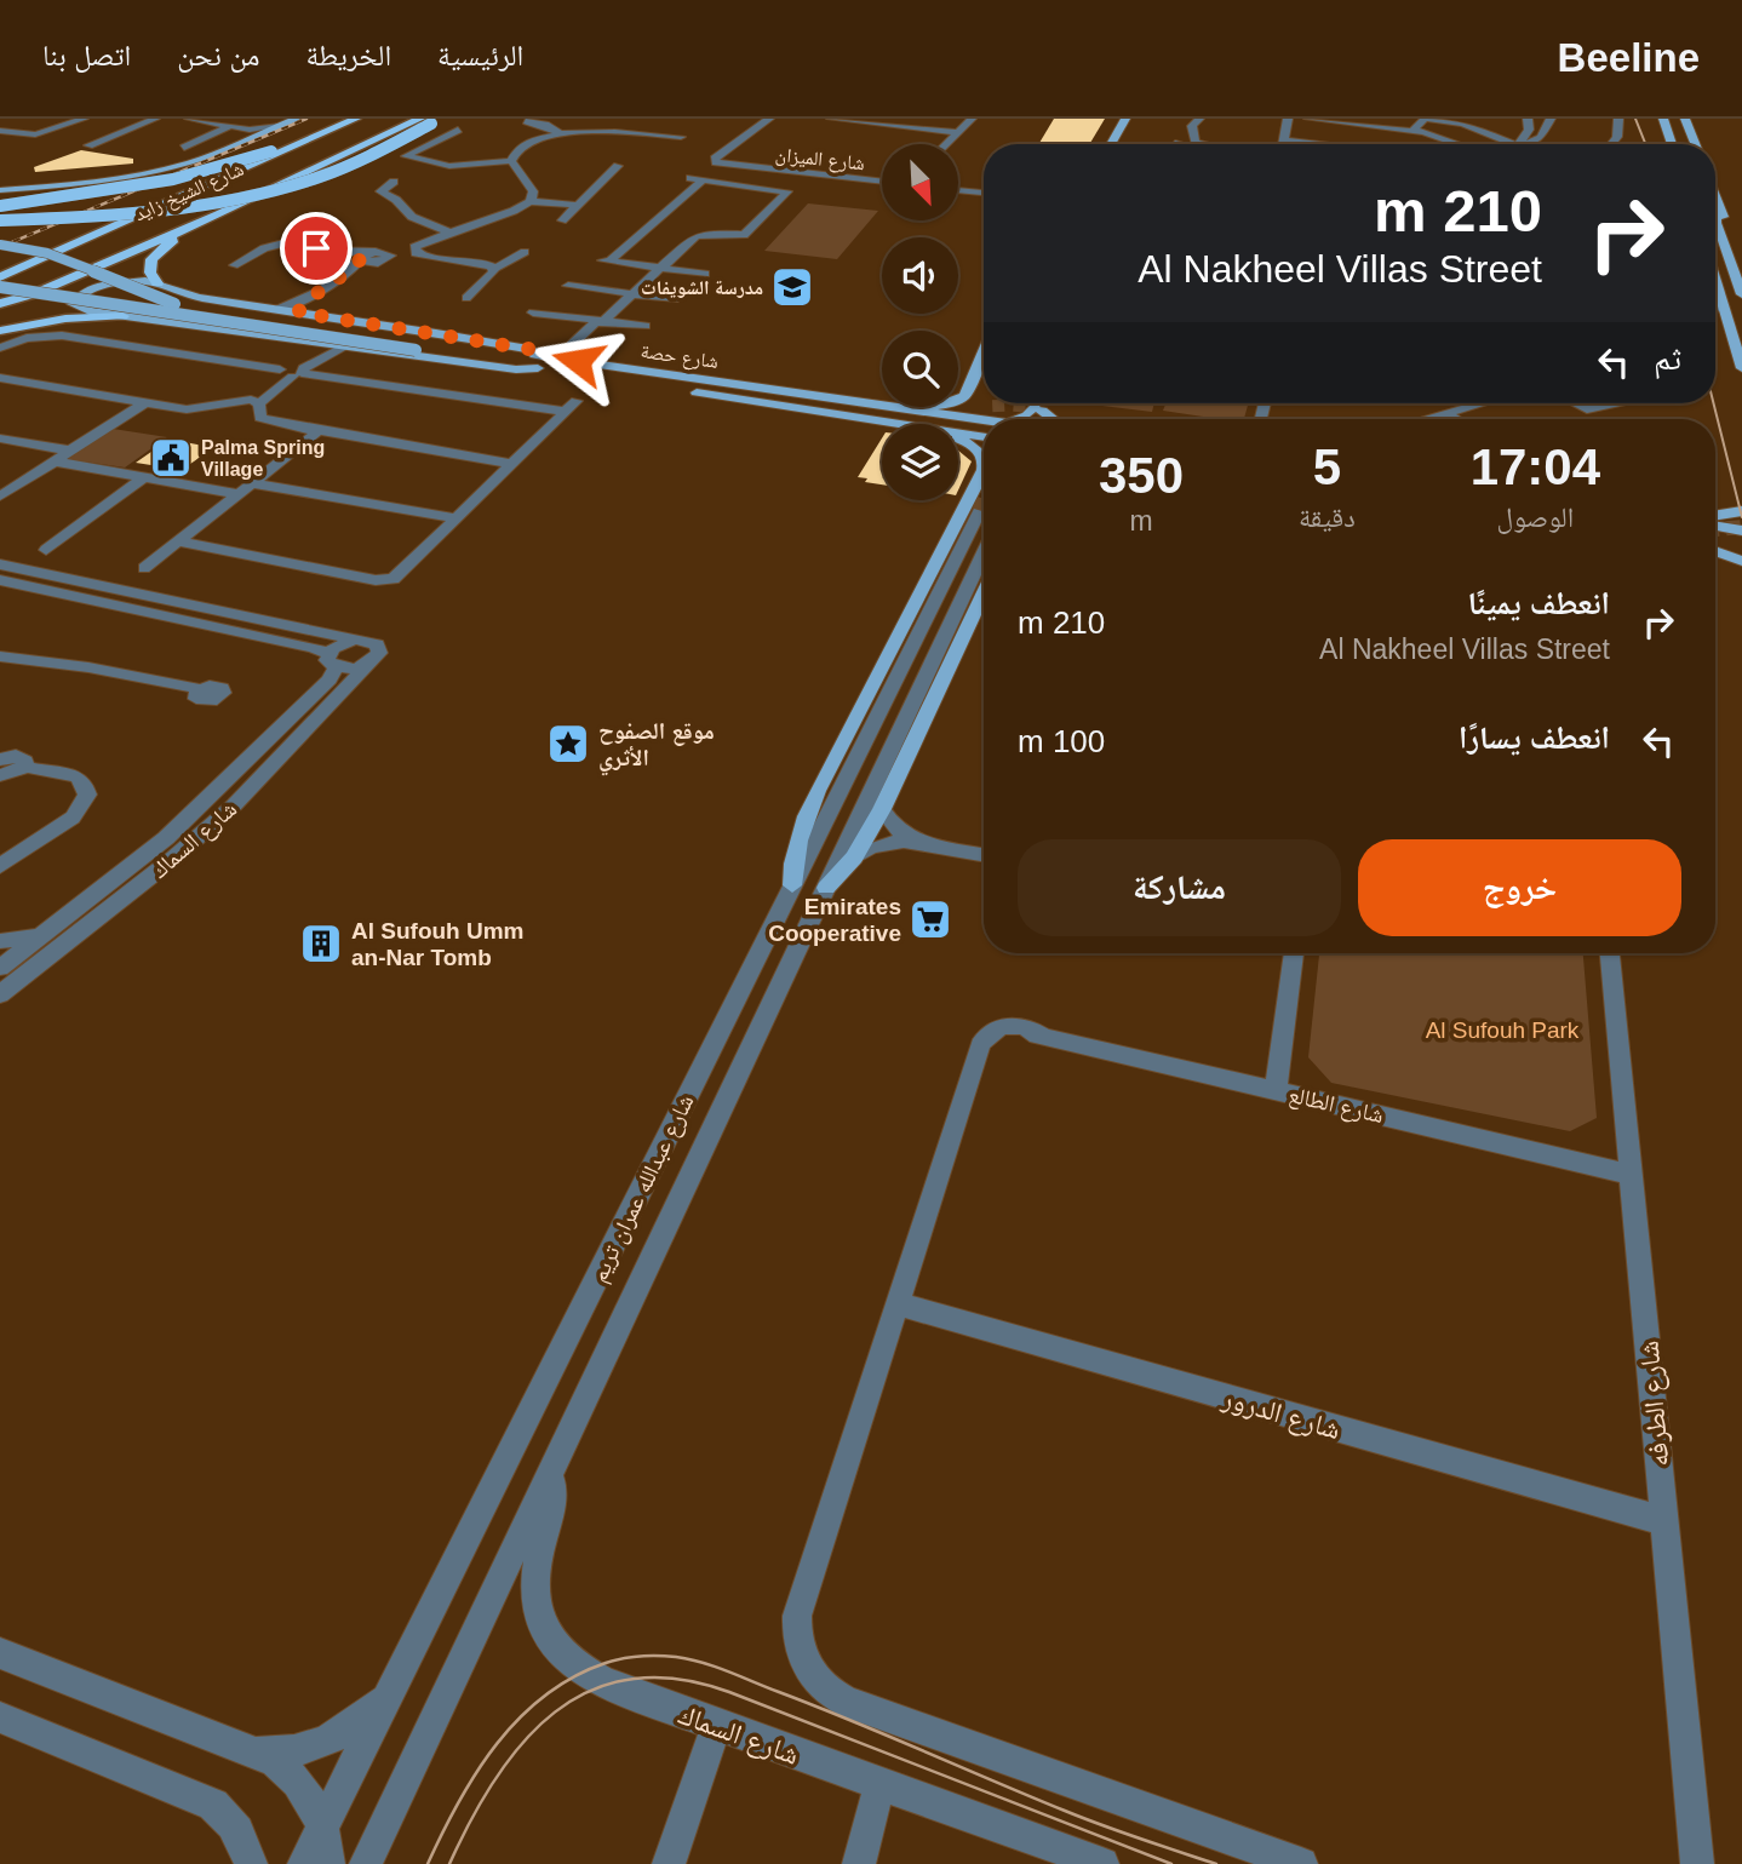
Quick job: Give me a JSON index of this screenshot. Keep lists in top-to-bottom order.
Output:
{
  "streets": {
    "highway": ["شارع الشيخ زايد"],
    "main road": ["شارع حصة"],
    "street": [
      "شارع الميزان",
      "شارع السماك",
      "شارع الطالع",
      "شارع عبدالله عمران تريم",
      "شارع الطرفه",
      "شارع الدرور"
    ]
  },
  "crossings": [
    ["شارع الشيخ زايد", "شارع حصة"],
    ["شارع السماك", "شارع عبدالله عمران تريم"],
    ["شارع الطالع", "شارع الطرفه"],
    ["شارع الطالع", "شارع الدرور"],
    ["شارع الطرفه", "شارع الدرور"]
  ],
  "parks": ["Al Sufouh Park"],
  "places": {
    "school or university": ["مدرسة الشويفات"],
    "public building": ["Palma Spring Village"],
    "place": ["موقع الصفوح الأثري"],
    "supermarket": ["Emirates Cooperative"],
    "building": ["Al Sufouh Umm an-Nar Tomb"]
  },
  "north": "bottom right",
  "page": {
    "header": "Beeline",
    "nav": [
      "الرئيسية",
      "الخريطة",
      "من نحن",
      "اتصل بنا"
    ],
    "turn": ["210 m", "Al Nakheel Villas Street"],
    "then": "ثم",
    "eta": [
      "17:04",
      "الوصول",
      "5",
      "دقيقة",
      "350",
      "m"
    ],
    "list": [
      {
        "name": "انعطف يمينًا",
        "note": "Al Nakheel Villas Street",
        "value": "210 m"
      },
      {
        "name": "انعطف يسارًا",
        "value": "100 m"
      }
    ],
    "buttons": ["خروج", "مشاركة"]
  }
}
